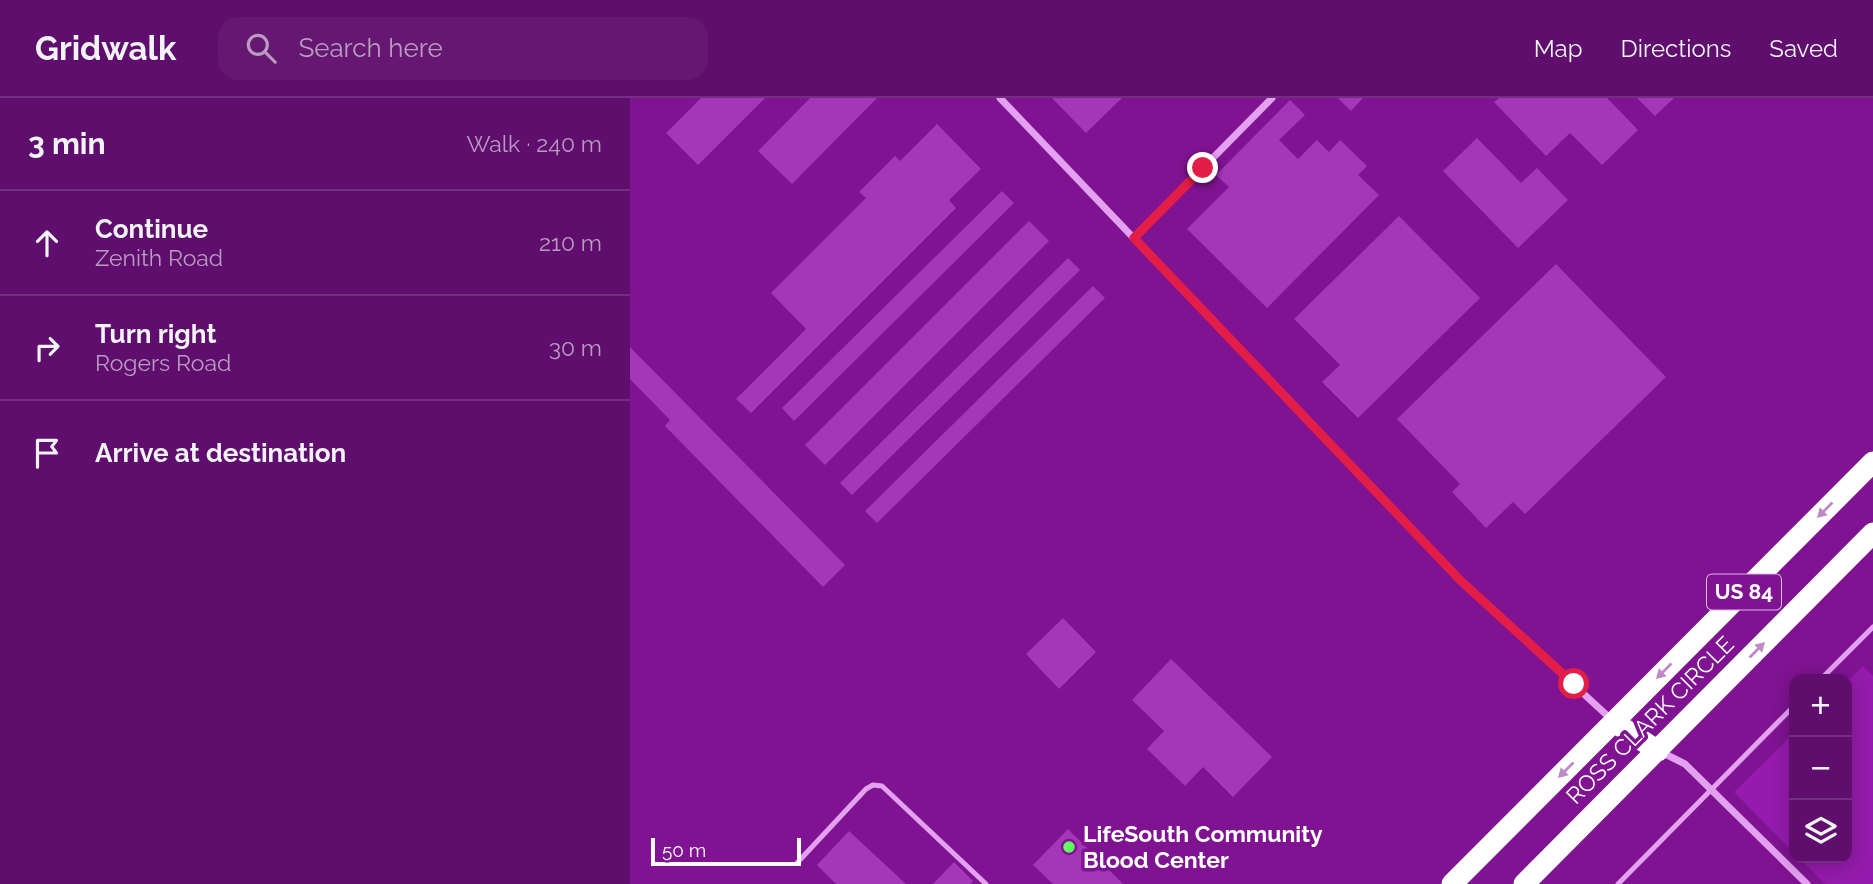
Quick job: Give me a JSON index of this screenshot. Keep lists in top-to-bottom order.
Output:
{
  "streets": {
    "highway": ["US 84", "ROSS CLARK CIRCLE"]
  },
  "places": ["LifeSouth Community Blood Center"],
  "scale_bar": "50 m",
  "page": {
    "header": "Gridwalk",
    "search": "Search here",
    "nav": ["Map", "Directions", "Saved"],
    "heading": ["3 min", "Walk · 240 m"],
    "list": [
      ["Continue", "Zenith Road", "210 m"],
      ["Turn right", "Rogers Road", "30 m"],
      "Arrive at destination"
    ],
    "map_buttons": ["+", "−"],
    "scale": "50 m"
  }
}
